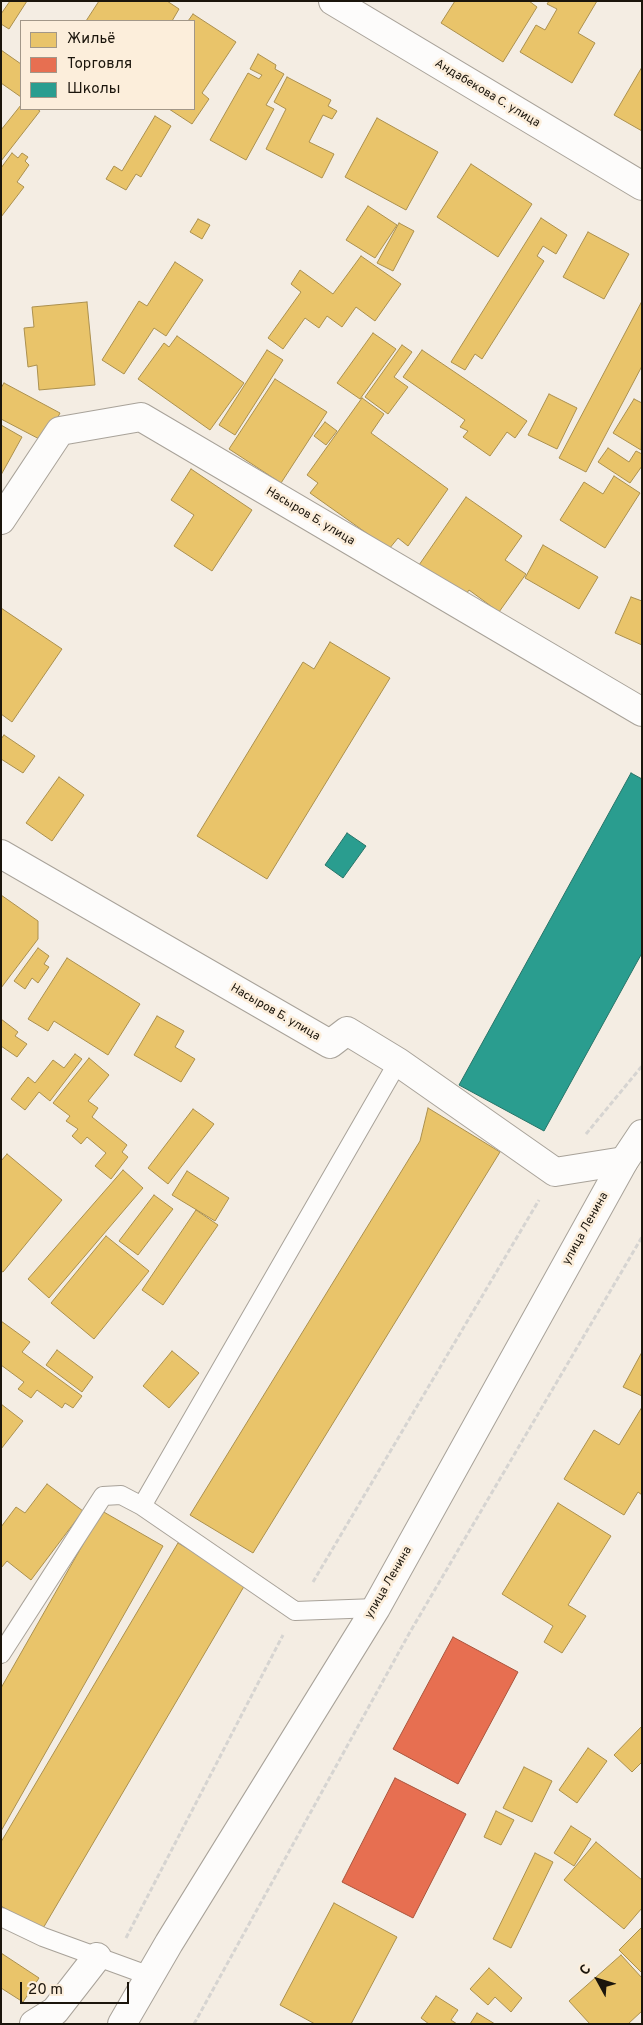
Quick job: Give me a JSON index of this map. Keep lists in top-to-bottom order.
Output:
{
  "streets": {
    "street": ["Андабекова С. улица", "Насыров Б. улица", "улица Ленина"]
  },
  "legend": ["Жильё", "Торговля", "Школы"],
  "scale_bar": "20 m",
  "north": "top left"
}
